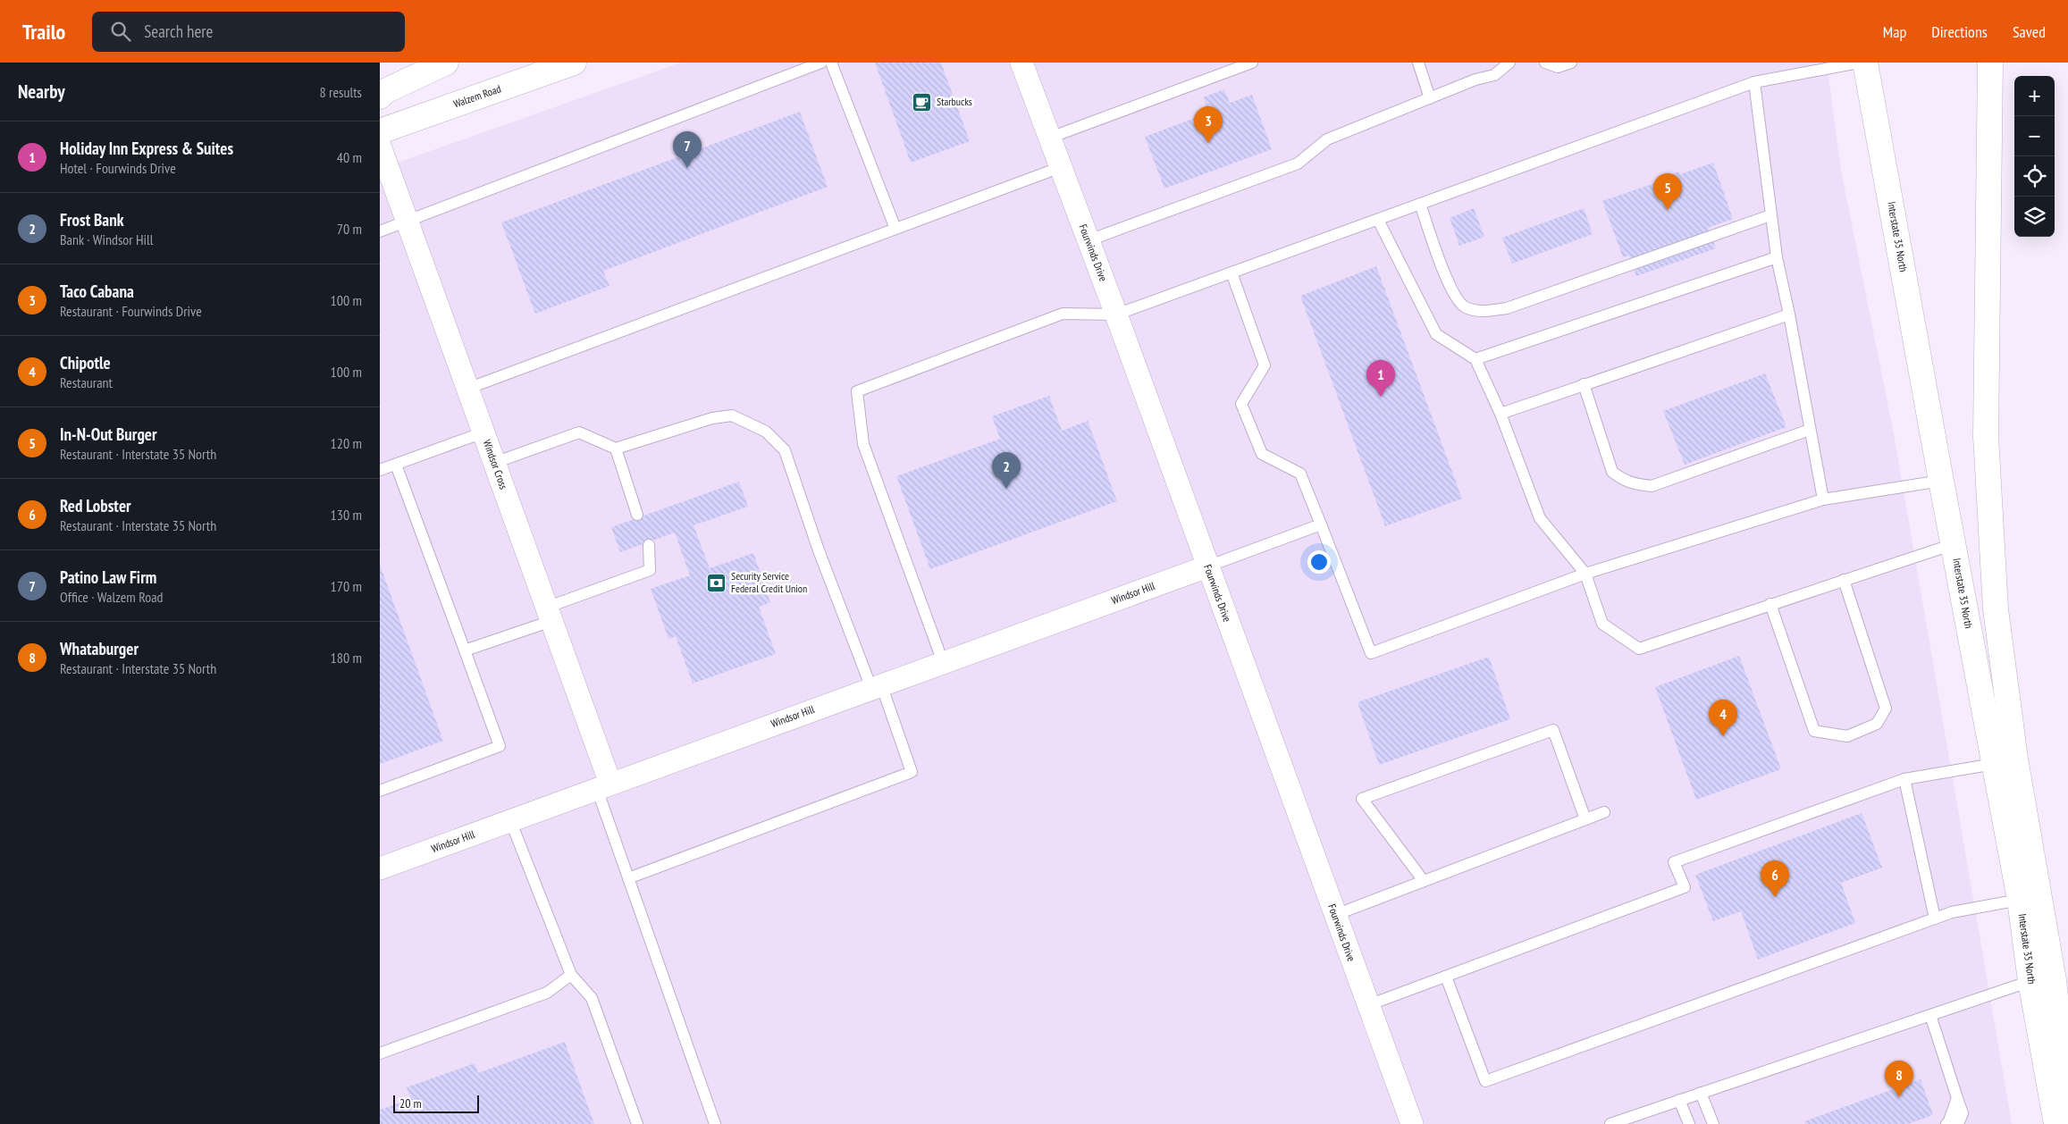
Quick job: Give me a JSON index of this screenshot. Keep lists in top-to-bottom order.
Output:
{
  "streets": {
    "main road": ["Walzem Road", "Interstate 35 North"],
    "street": ["Fourwinds Drive", "Windsor Cross", "Windsor Hill"]
  },
  "crossings": [
    ["Fourwinds Drive", "Windsor Hill"],
    ["Windsor Cross", "Windsor Hill"]
  ],
  "places": {
    "cafe": ["Starbucks"],
    "bank": ["Security Service Federal Credit Union"]
  },
  "scale_bar": "20 m",
  "page": {
    "header": "Trailo",
    "search": "Search here",
    "nav": ["Map", "Directions", "Saved"],
    "heading": ["Nearby", "8 results"],
    "map_buttons": ["+", "−"],
    "pins": [
      "3",
      "7",
      "5",
      "1",
      "2",
      "4",
      "6",
      "8"
    ],
    "list": [
      {
        "mark": "1",
        "name": "Holiday Inn Express & Suites",
        "note": "Hotel · Fourwinds Drive",
        "value": "40 m"
      },
      {
        "mark": "2",
        "name": "Frost Bank",
        "note": "Bank · Windsor Hill",
        "value": "70 m"
      },
      {
        "mark": "3",
        "name": "Taco Cabana",
        "note": "Restaurant · Fourwinds Drive",
        "value": "100 m"
      },
      {
        "mark": "4",
        "name": "Chipotle",
        "note": "Restaurant",
        "value": "100 m"
      },
      {
        "mark": "5",
        "name": "In-N-Out Burger",
        "note": "Restaurant · Interstate 35 North",
        "value": "120 m"
      },
      {
        "mark": "6",
        "name": "Red Lobster",
        "note": "Restaurant · Interstate 35 North",
        "value": "130 m"
      },
      {
        "mark": "7",
        "name": "Patino Law Firm",
        "note": "Office · Walzem Road",
        "value": "170 m"
      },
      {
        "mark": "8",
        "name": "Whataburger",
        "note": "Restaurant · Interstate 35 North",
        "value": "180 m"
      }
    ],
    "scale": "20 m"
  }
}
